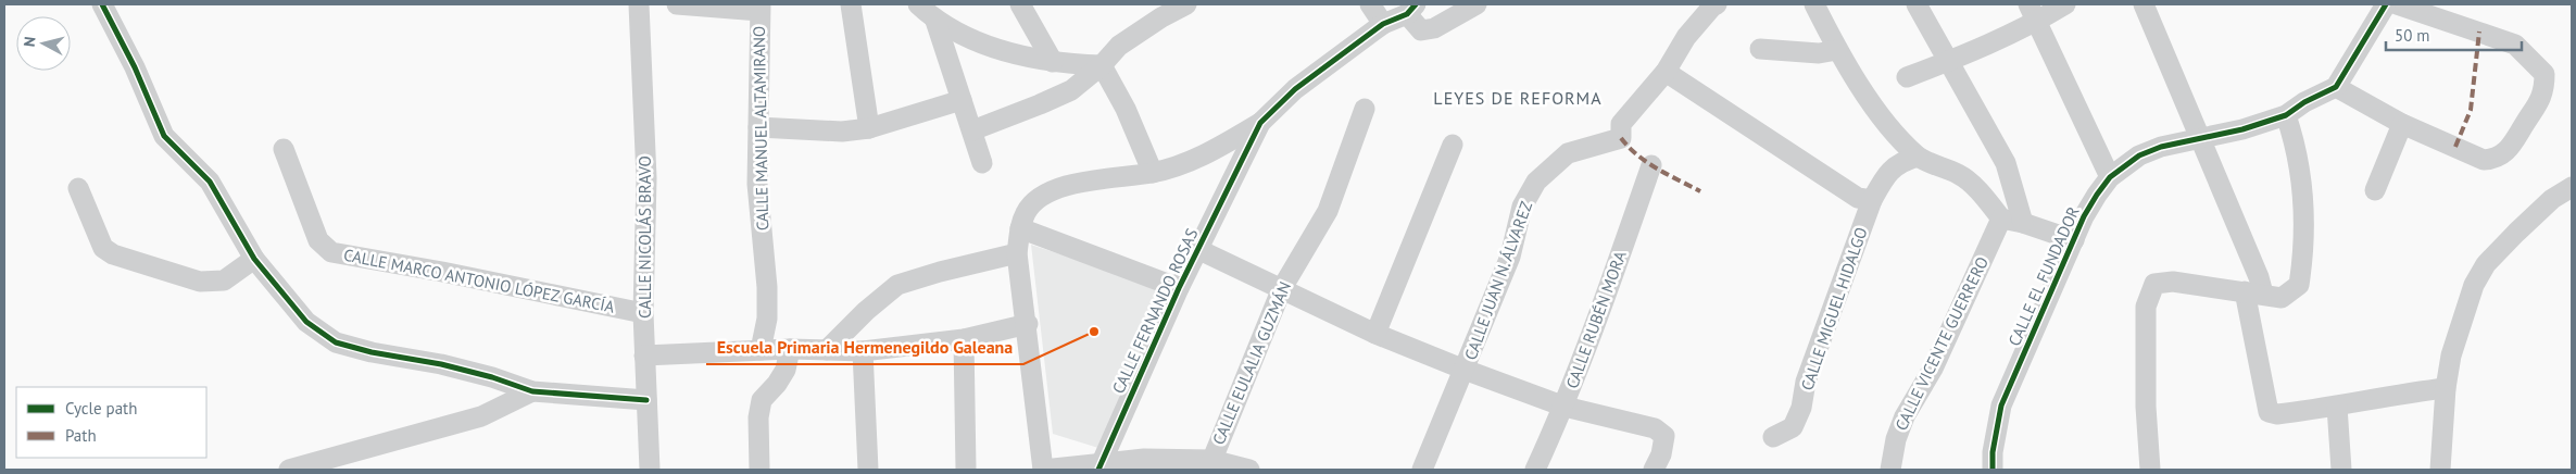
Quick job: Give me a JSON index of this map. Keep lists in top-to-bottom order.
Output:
{
  "streets": {
    "street": [
      "CALLE MANUEL ALTAMIRANO",
      "CALLE NICOLÁS BRAVO",
      "CALLE EL FUNDADOR",
      "CALLE MARCO ANTONIO LÓPEZ GARCÍA",
      "CALLE JUAN N. ÁLVAREZ",
      "CALLE MIGUEL HIDALGO",
      "CALLE FERNANDO ROSAS",
      "CALLE RUBÉN MORA",
      "CALLE VICENTE GUERRERO",
      "CALLE EULALIA GUZMÁN"
    ]
  },
  "crossings": [
    ["CALLE NICOLÁS BRAVO", "CALLE MARCO ANTONIO LÓPEZ GARCÍA"]
  ],
  "districts": ["LEYES DE REFORMA"],
  "places": ["Escuela Primaria Hermenegildo Galeana"],
  "legend": ["Cycle path", "Path"],
  "scale_bar": "50 m",
  "north": "left"
}
